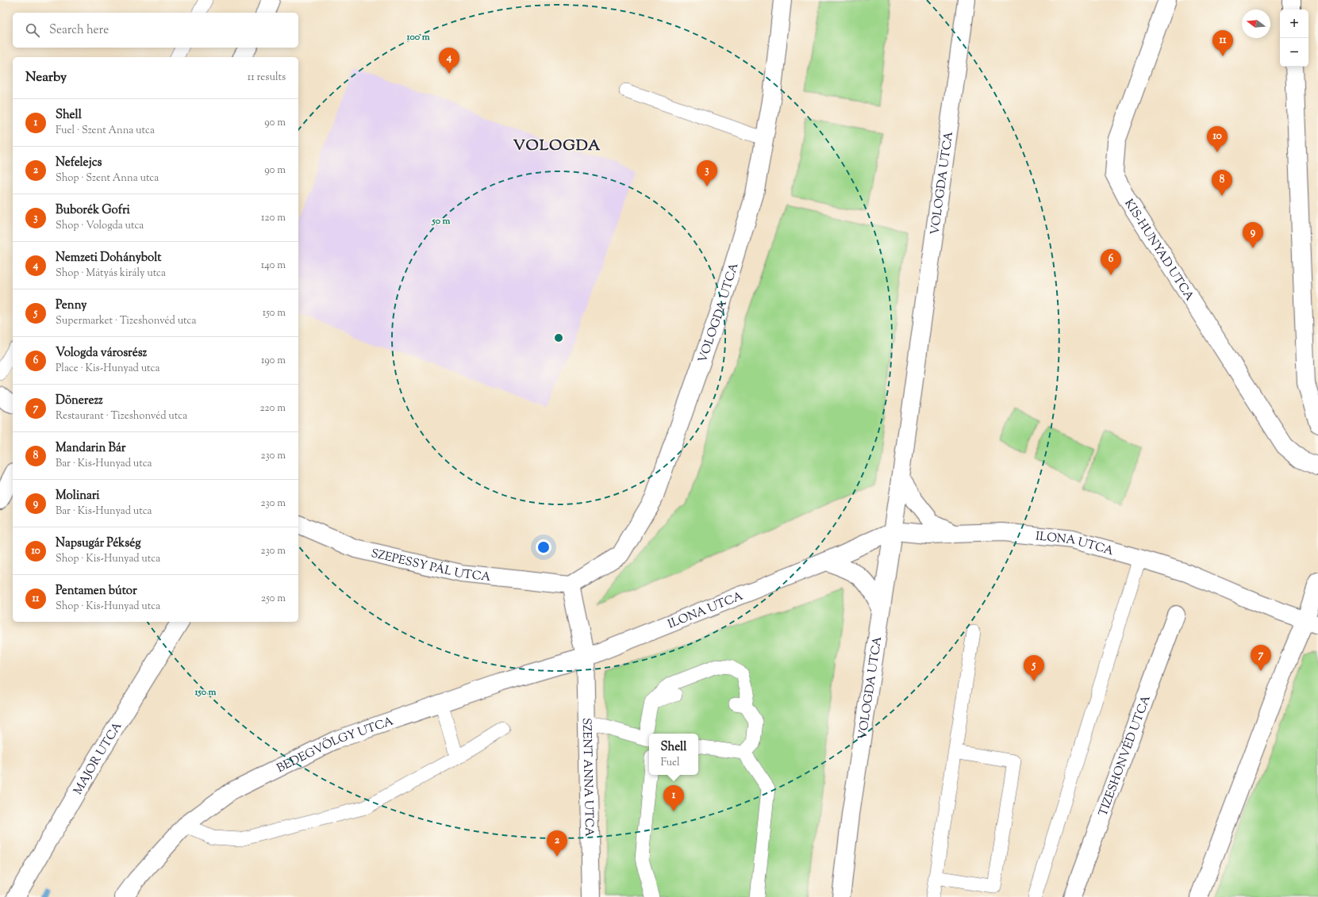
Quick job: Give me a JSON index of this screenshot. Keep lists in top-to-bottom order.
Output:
{
  "streets": {
    "street": [
      "VOLOGDA UTCA",
      "KIS-HUNYAD UTCA",
      "ILONA UTCA",
      "SZEPESSY PÁL UTCA",
      "BEDEGVÖLGY UTCA",
      "TIZESHONVÉD UTCA",
      "MAJOR UTCA",
      "SZENT ANNA UTCA"
    ]
  },
  "crossings": [
    ["VOLOGDA UTCA", "ILONA UTCA"],
    ["VOLOGDA UTCA", "SZEPESSY PÁL UTCA"],
    ["VOLOGDA UTCA", "SZENT ANNA UTCA"],
    ["ILONA UTCA", "BEDEGVÖLGY UTCA"],
    ["ILONA UTCA", "SZENT ANNA UTCA"],
    ["SZEPESSY PÁL UTCA", "SZENT ANNA UTCA"],
    ["BEDEGVÖLGY UTCA", "SZENT ANNA UTCA"]
  ],
  "districts": ["VOLOGDA"],
  "north": "left",
  "page": {
    "map_buttons": ["+", "−"],
    "search": "Search here",
    "pins": [
      "11",
      "4",
      "10",
      "3",
      "8",
      "9",
      "6",
      "7",
      "5",
      "1",
      "2"
    ],
    "heading": ["Nearby", "11 results"],
    "list": [
      {
        "mark": "1",
        "name": "Shell",
        "note": "Fuel · Szent Anna utca",
        "value": "90 m"
      },
      {
        "mark": "2",
        "name": "Nefelejcs",
        "note": "Shop · Szent Anna utca",
        "value": "90 m"
      },
      {
        "mark": "3",
        "name": "Buborék Gofri",
        "note": "Shop · Vologda utca",
        "value": "120 m"
      },
      {
        "mark": "4",
        "name": "Nemzeti Dohánybolt",
        "note": "Shop · Mátyás király utca",
        "value": "140 m"
      },
      {
        "mark": "5",
        "name": "Penny",
        "note": "Supermarket · Tizeshonvéd utca",
        "value": "150 m"
      },
      {
        "mark": "6",
        "name": "Vologda városrész",
        "note": "Place · Kis-Hunyad utca",
        "value": "190 m"
      },
      {
        "mark": "7",
        "name": "Dönerezz",
        "note": "Restaurant · Tizeshonvéd utca",
        "value": "220 m"
      },
      {
        "mark": "8",
        "name": "Mandarin Bár",
        "note": "Bar · Kis-Hunyad utca",
        "value": "230 m"
      },
      {
        "mark": "9",
        "name": "Molinari",
        "note": "Bar · Kis-Hunyad utca",
        "value": "230 m"
      },
      {
        "mark": "10",
        "name": "Napsugár Pékség",
        "note": "Shop · Kis-Hunyad utca",
        "value": "230 m"
      },
      {
        "mark": "11",
        "name": "Pentamen bútor",
        "note": "Shop · Kis-Hunyad utca",
        "value": "250 m"
      }
    ],
    "popup": ["Shell", "Fuel"]
  },
  "rings": ["100 m", "50 m", "150 m"]
}
